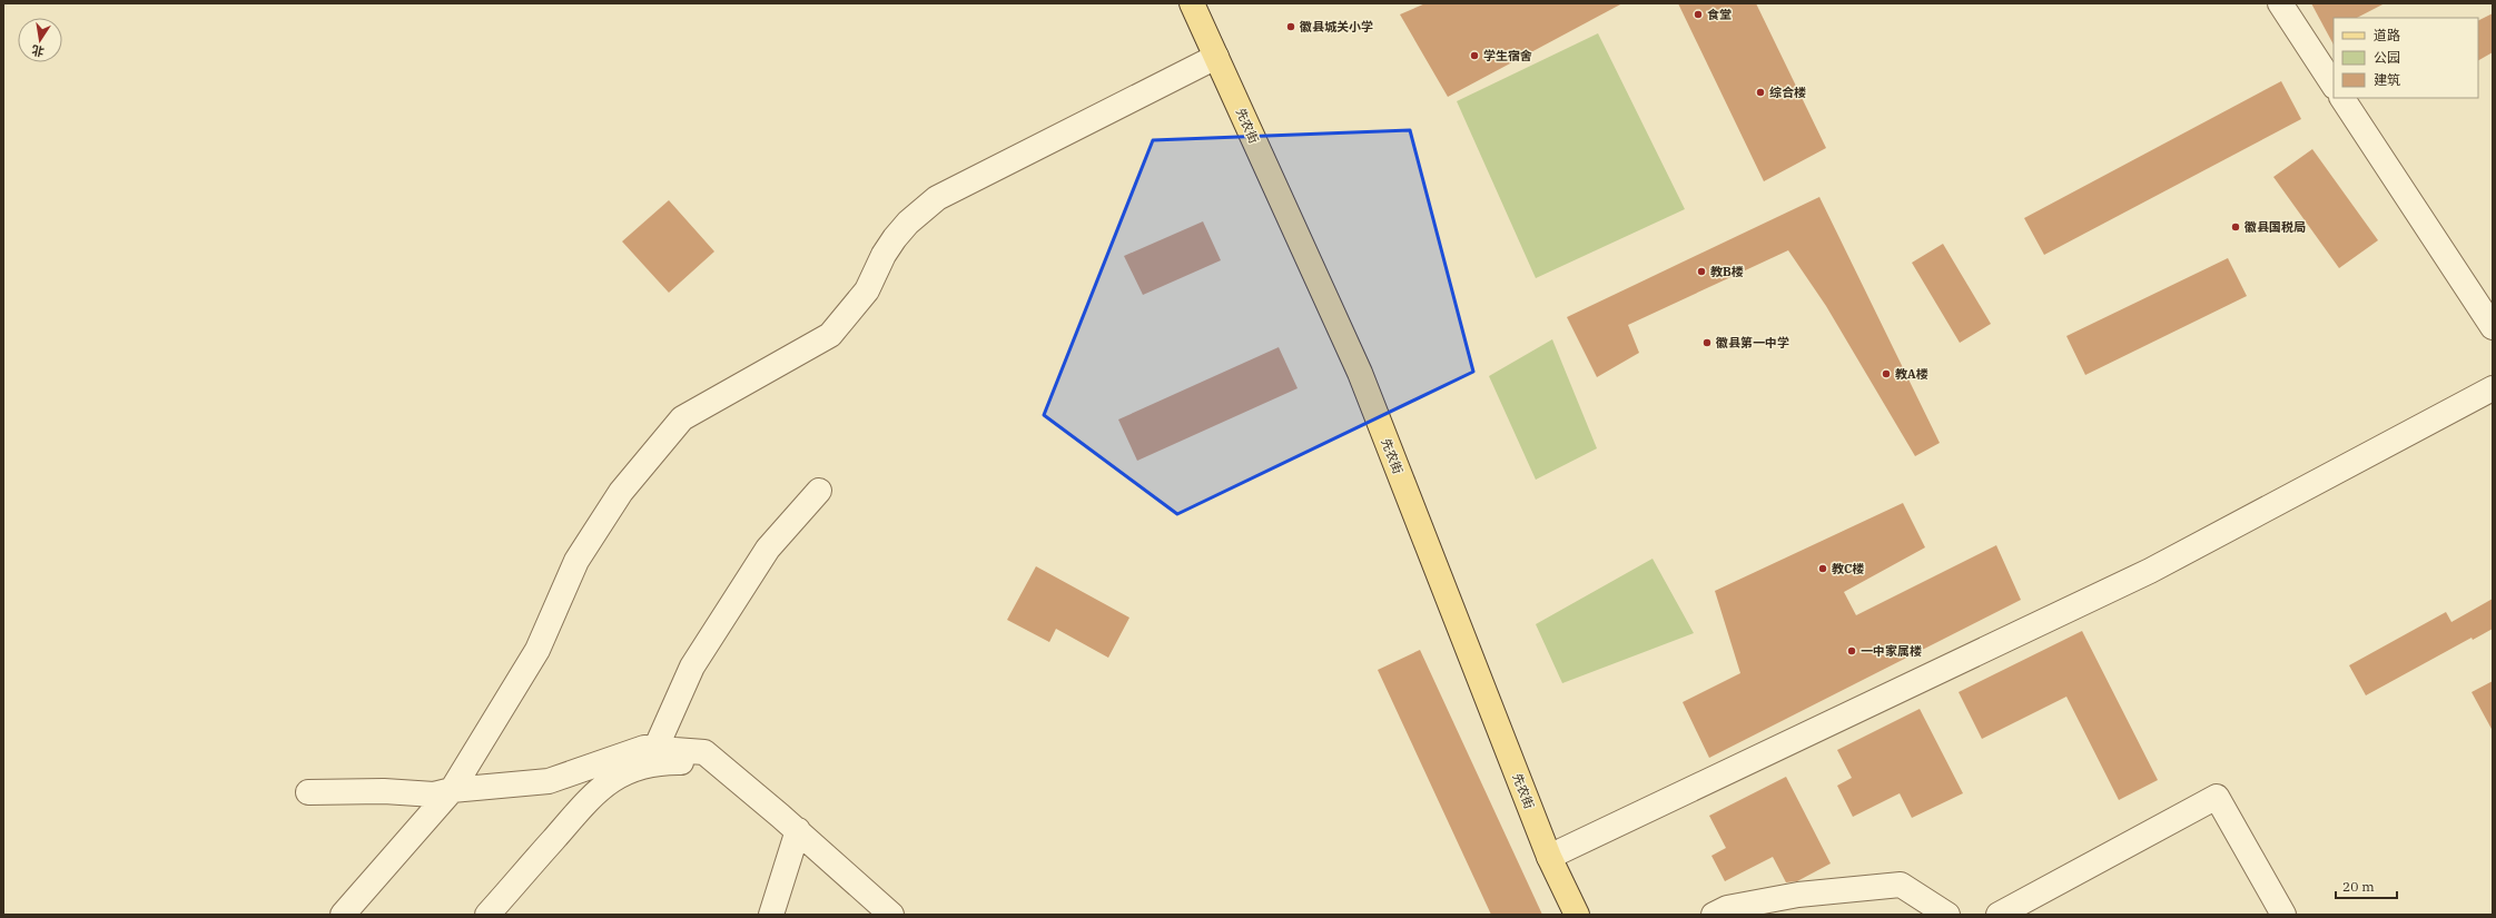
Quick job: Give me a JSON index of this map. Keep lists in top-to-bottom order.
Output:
{
  "streets": {
    "main road": ["先农街"]
  },
  "places": [
    "食堂",
    "徽县城关小学",
    "学生宿舍",
    "综合楼",
    "徽县国税局",
    "教B楼",
    "徽县第一中学",
    "教A楼",
    "教C楼",
    "一中家属楼"
  ],
  "legend": ["道路", "公园", "建筑"],
  "scale_bar": "20 m",
  "north": "bottom"
}
